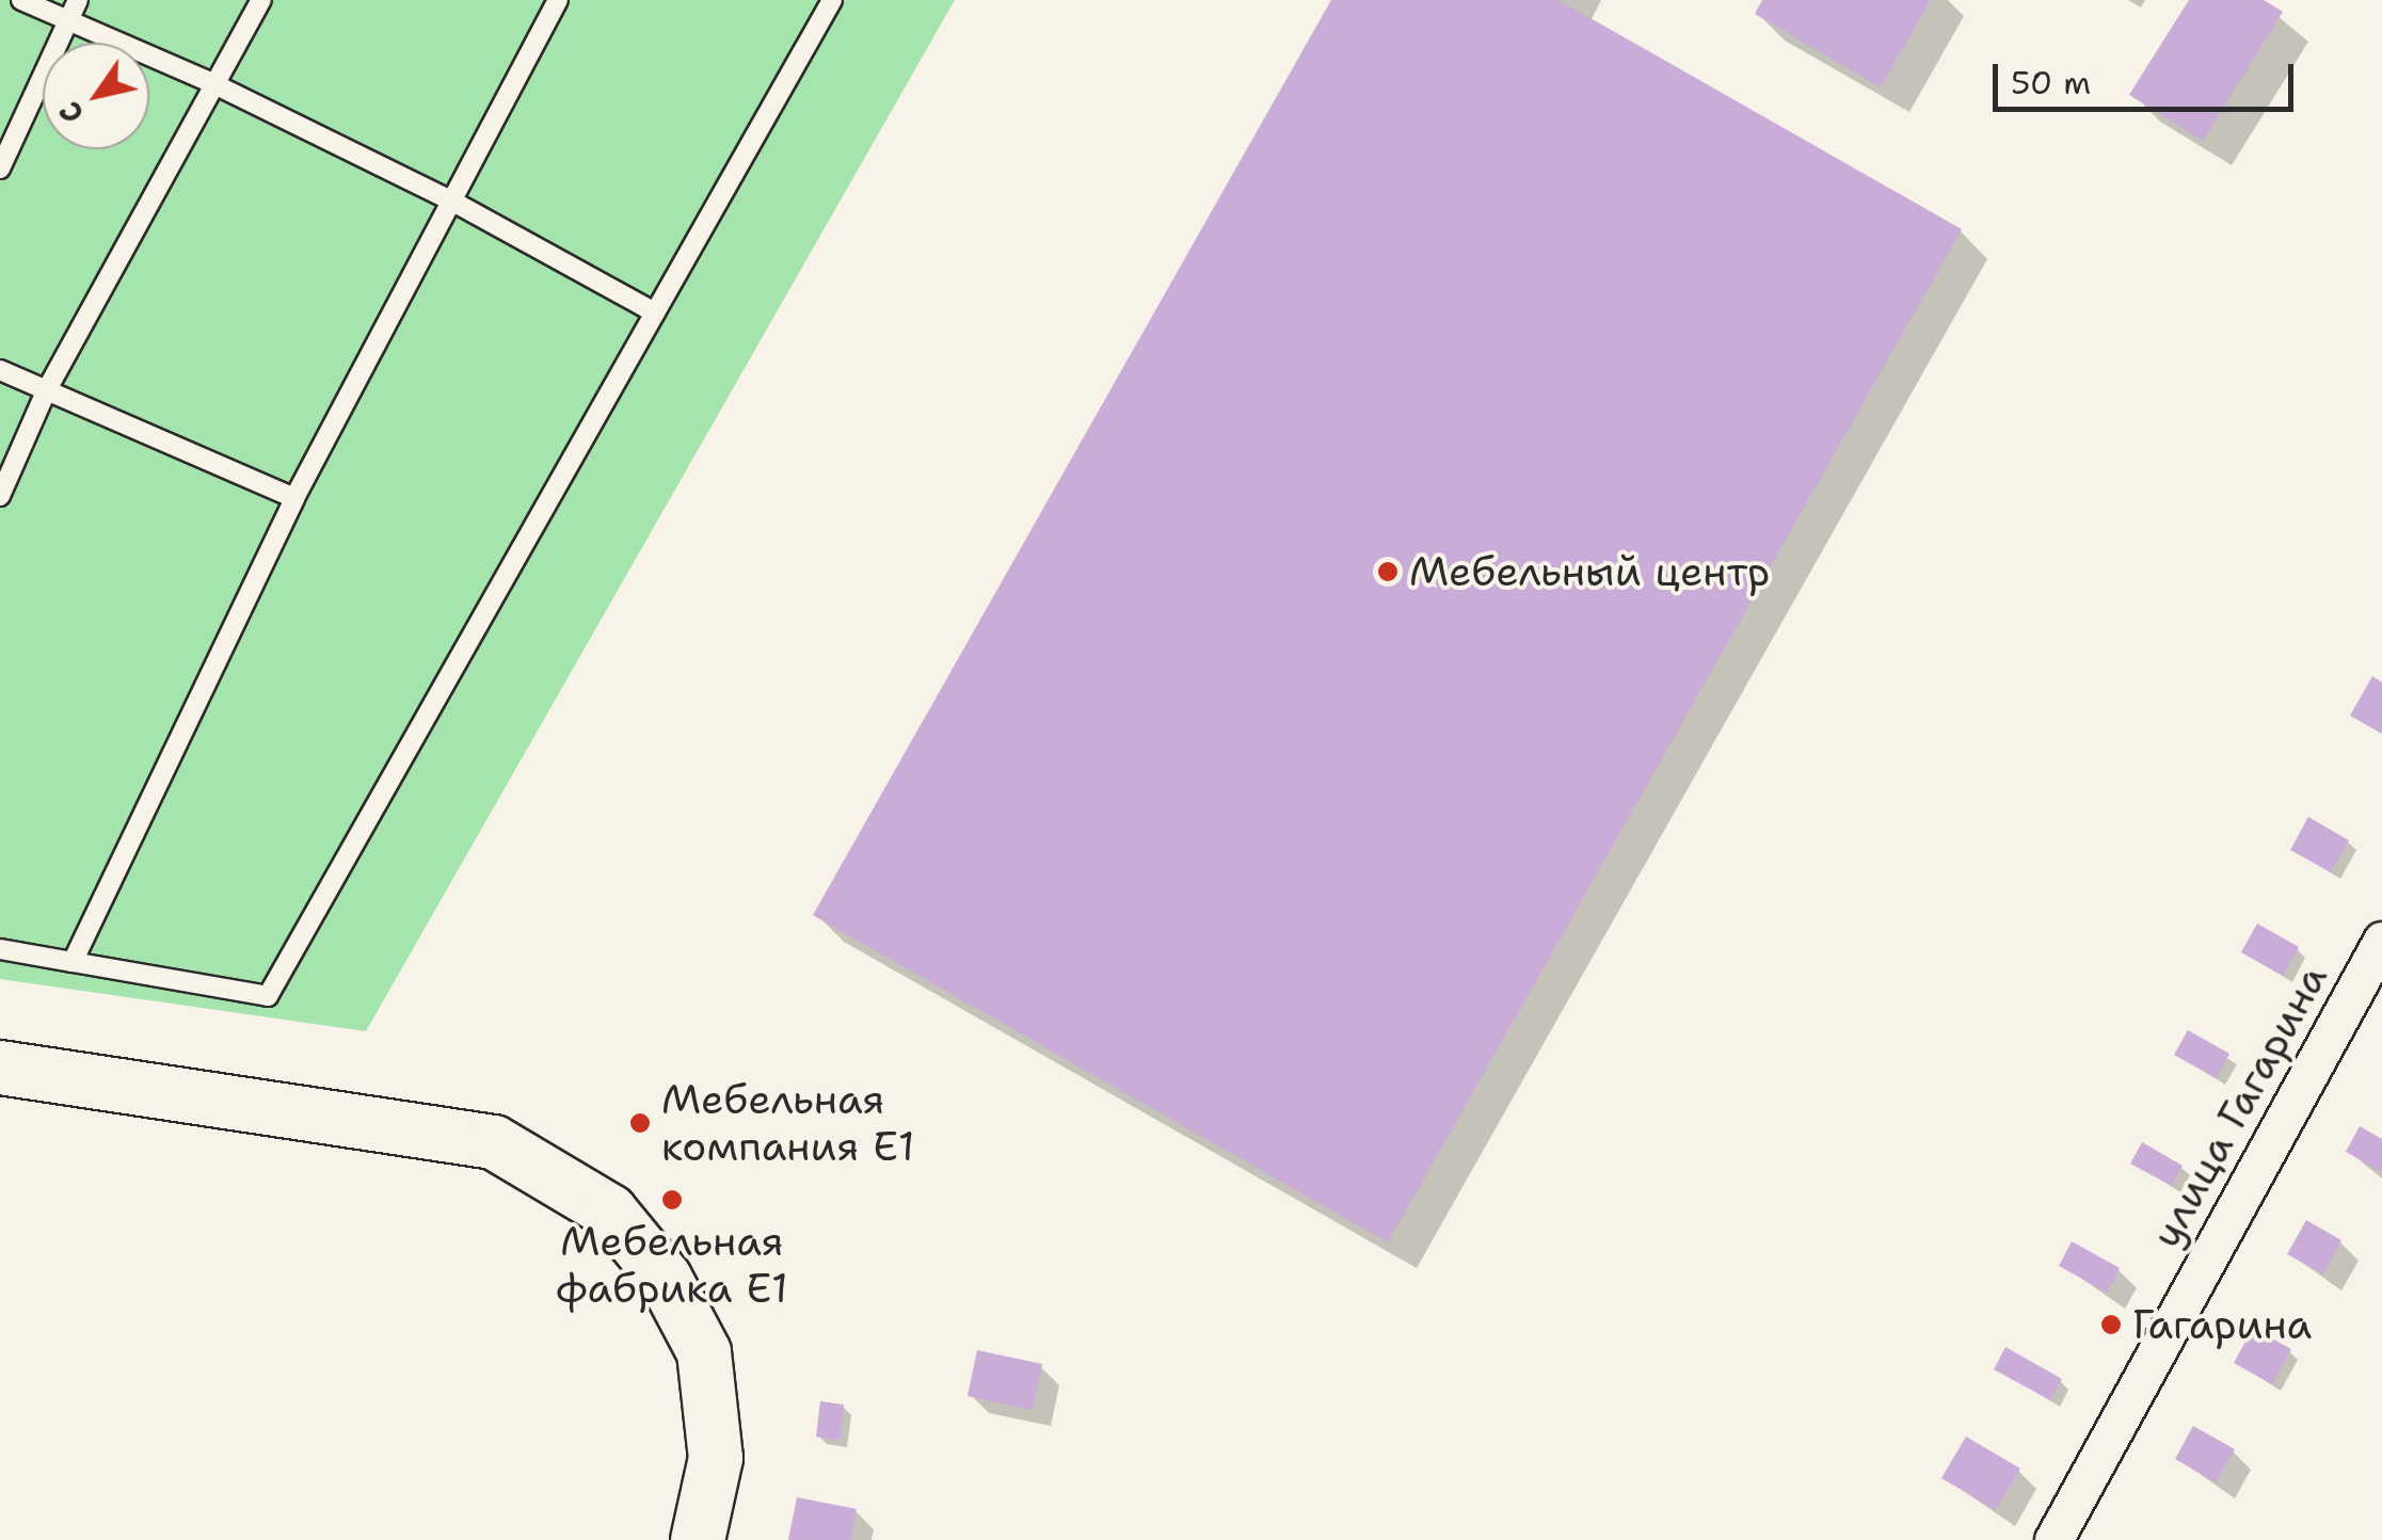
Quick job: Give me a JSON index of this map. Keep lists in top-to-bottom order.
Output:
{
  "streets": {
    "street": ["улица Гагарина"]
  },
  "places": [
    "Мебельный центр",
    "Мебельная компания Е1",
    "Мебельная фабрика Е1",
    "Гагарина"
  ],
  "scale_bar": "50 m",
  "north": "bottom left"
}
